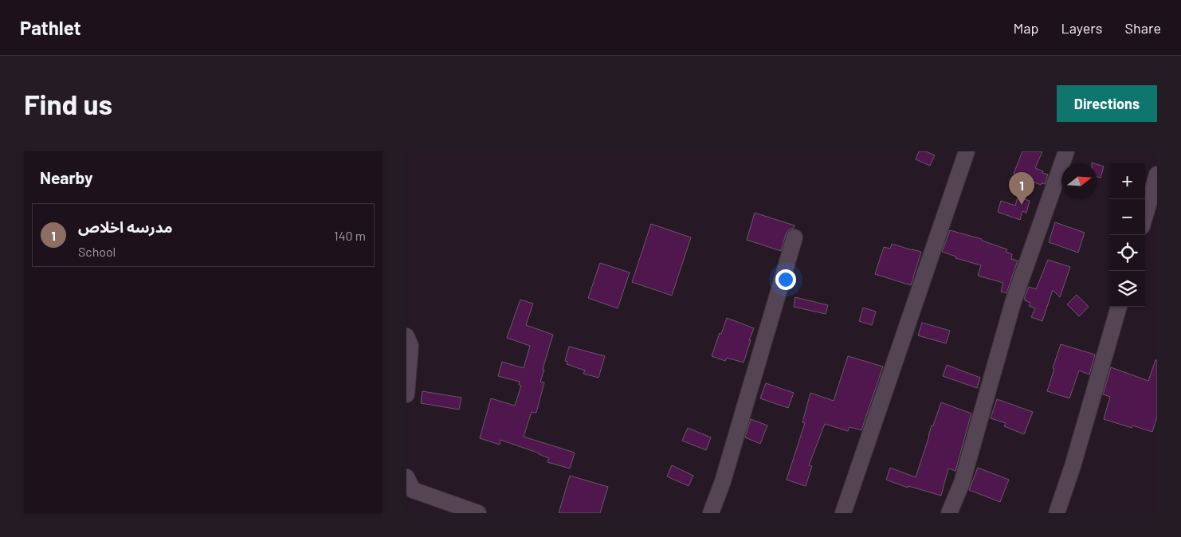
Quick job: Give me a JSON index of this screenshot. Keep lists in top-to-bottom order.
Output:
{
  "north": "right",
  "page": {
    "header": "Pathlet",
    "nav": ["Map", "Layers", "Share"],
    "buttons": "Directions",
    "title": "Find us",
    "heading": "Nearby",
    "map_buttons": ["+", "−"],
    "pins": "1",
    "list": [
      {
        "mark": "1",
        "name": "مدرسه اخلاص",
        "note": "School",
        "value": "140 m"
      }
    ]
  }
}
